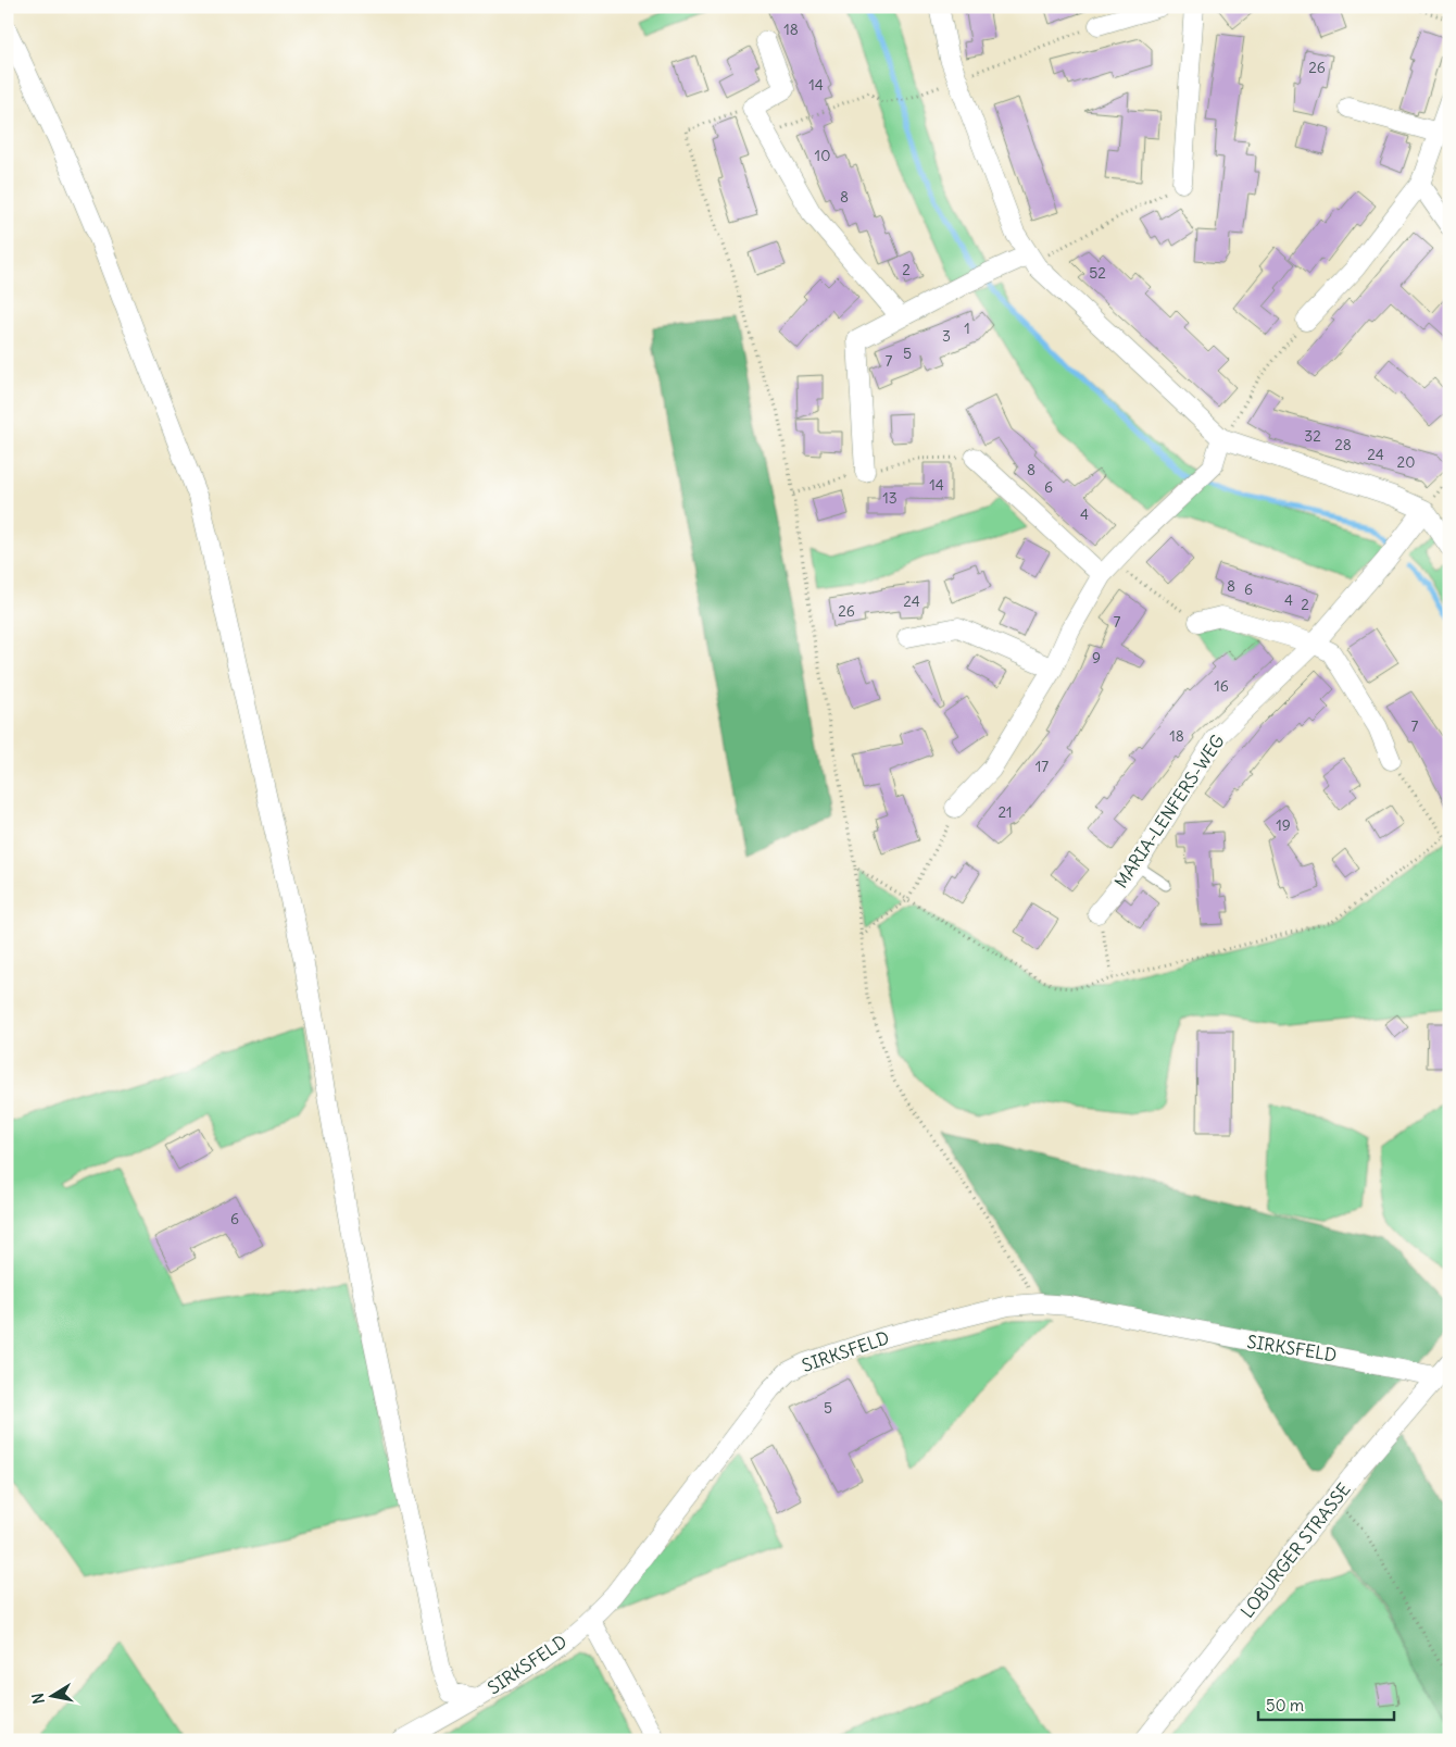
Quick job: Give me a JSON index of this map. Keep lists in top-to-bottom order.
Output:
{
  "streets": {
    "street": ["MARIA-LENFERS-WEG", "SIRKSFELD", "LOBURGER STRASSE"]
  },
  "crossings": [
    ["SIRKSFELD", "LOBURGER STRASSE"]
  ],
  "house_numbers": [
    "18",
    "26",
    "14",
    "10",
    "8",
    "2",
    "52",
    "1",
    "3",
    "5",
    "7",
    "32",
    "28",
    "24",
    "20",
    "8",
    "14",
    "6",
    "13",
    "4",
    "8",
    "6",
    "4",
    "24",
    "2",
    "26",
    "7",
    "9",
    "16",
    "7",
    "18",
    "17",
    "21",
    "19",
    "6",
    "5"
  ],
  "scale_bar": "50 m",
  "north": "left"
}
